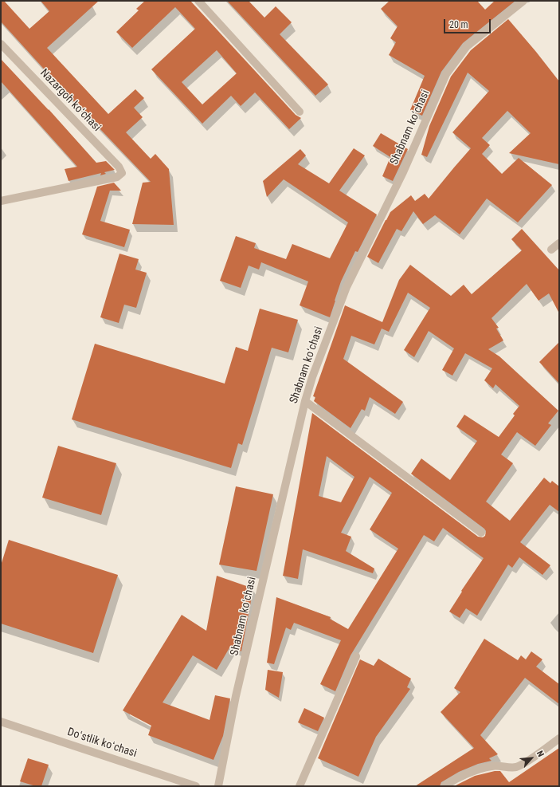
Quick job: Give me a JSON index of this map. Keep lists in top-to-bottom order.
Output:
{
  "streets": {
    "street": ["Nazargoh koʻchasi", "Shabnam koʻchasi", "Doʻstlik koʻchasi"]
  },
  "scale_bar": "20 m",
  "north": "top right"
}
